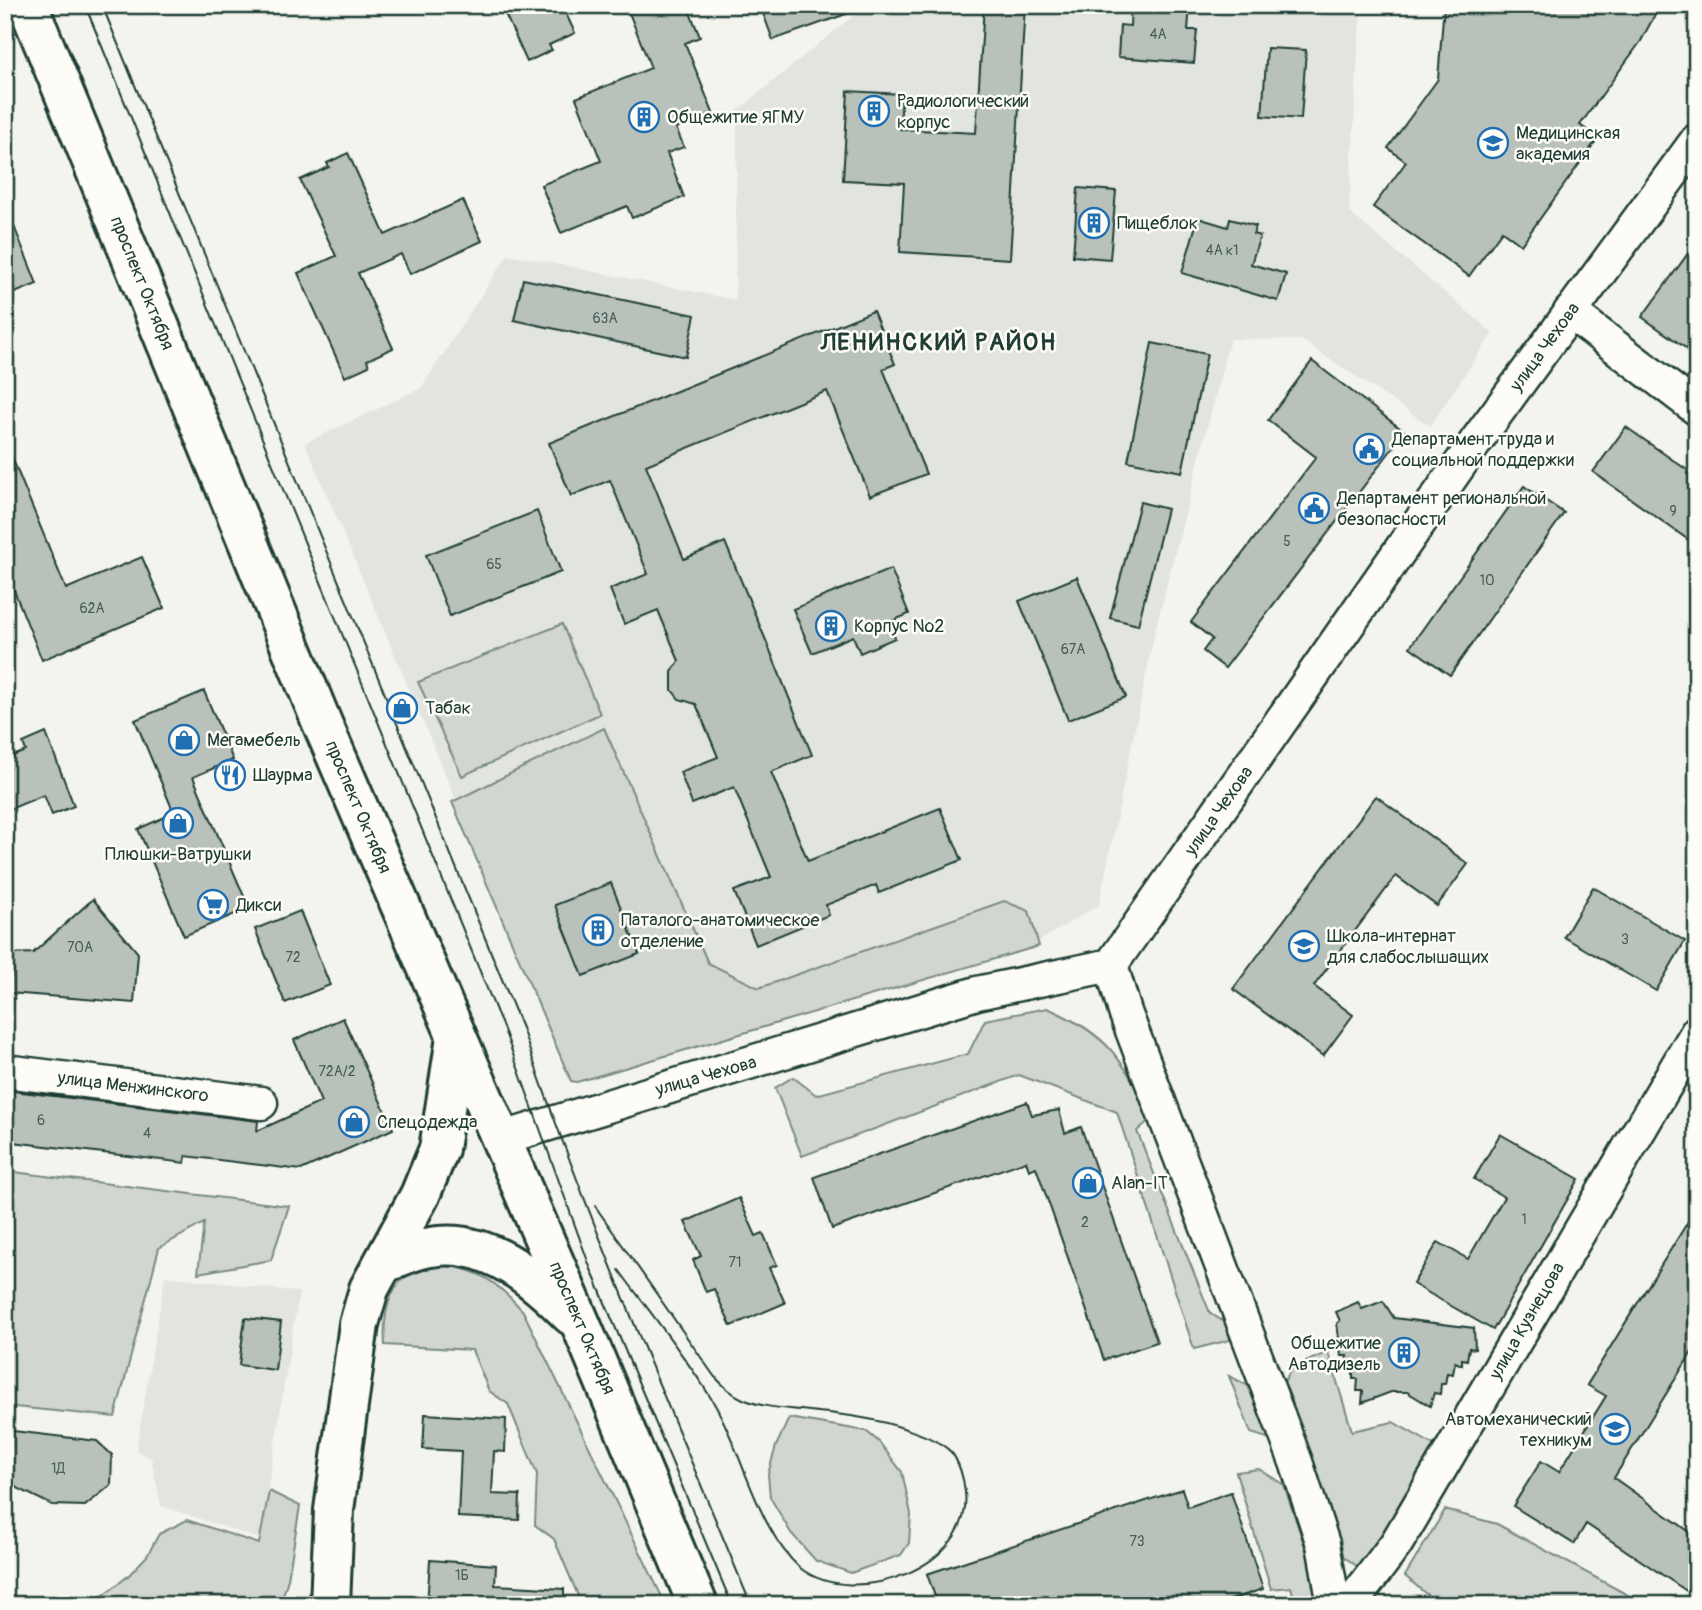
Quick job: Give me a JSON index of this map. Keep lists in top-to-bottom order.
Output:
{
  "streets": {
    "main road": ["проспект Октября"],
    "street": ["улица Чехова", "улица Менжинского", "улица Кузнецова"]
  },
  "crossings": [
    ["проспект Октября", "улица Чехова"]
  ],
  "districts": ["ЛЕНИНСКИЙ РАЙОН"],
  "places": {
    "building": [
      "Радиологический корпус",
      "Общежитие ЯГМУ",
      "Пищеблок",
      "Корпус №2",
      "Паталого-анатомическое отделение",
      "Общежитие Автодизель"
    ],
    "school or university": ["Медицинская академия", "Школа-интернат для слабослышащих", "Автомеханический техникум"],
    "public building": ["Департамент труда и социальной поддержки", "Департамент региональной безопасности"],
    "shop": [
      "Табак",
      "Мегамебель",
      "Плюшки-Ватрушки",
      "Спецодежда",
      "Alan-IT"
    ],
    "restaurant": ["Шаурма"],
    "supermarket": ["Дикси"]
  },
  "house_numbers": [
    "4А",
    "4А к1",
    "63А",
    "9",
    "5",
    "65",
    "10",
    "62А",
    "67А",
    "3",
    "70А",
    "72",
    "72А/2",
    "6",
    "4",
    "1",
    "2",
    "71",
    "1Д",
    "73",
    "1Б"
  ]
}
